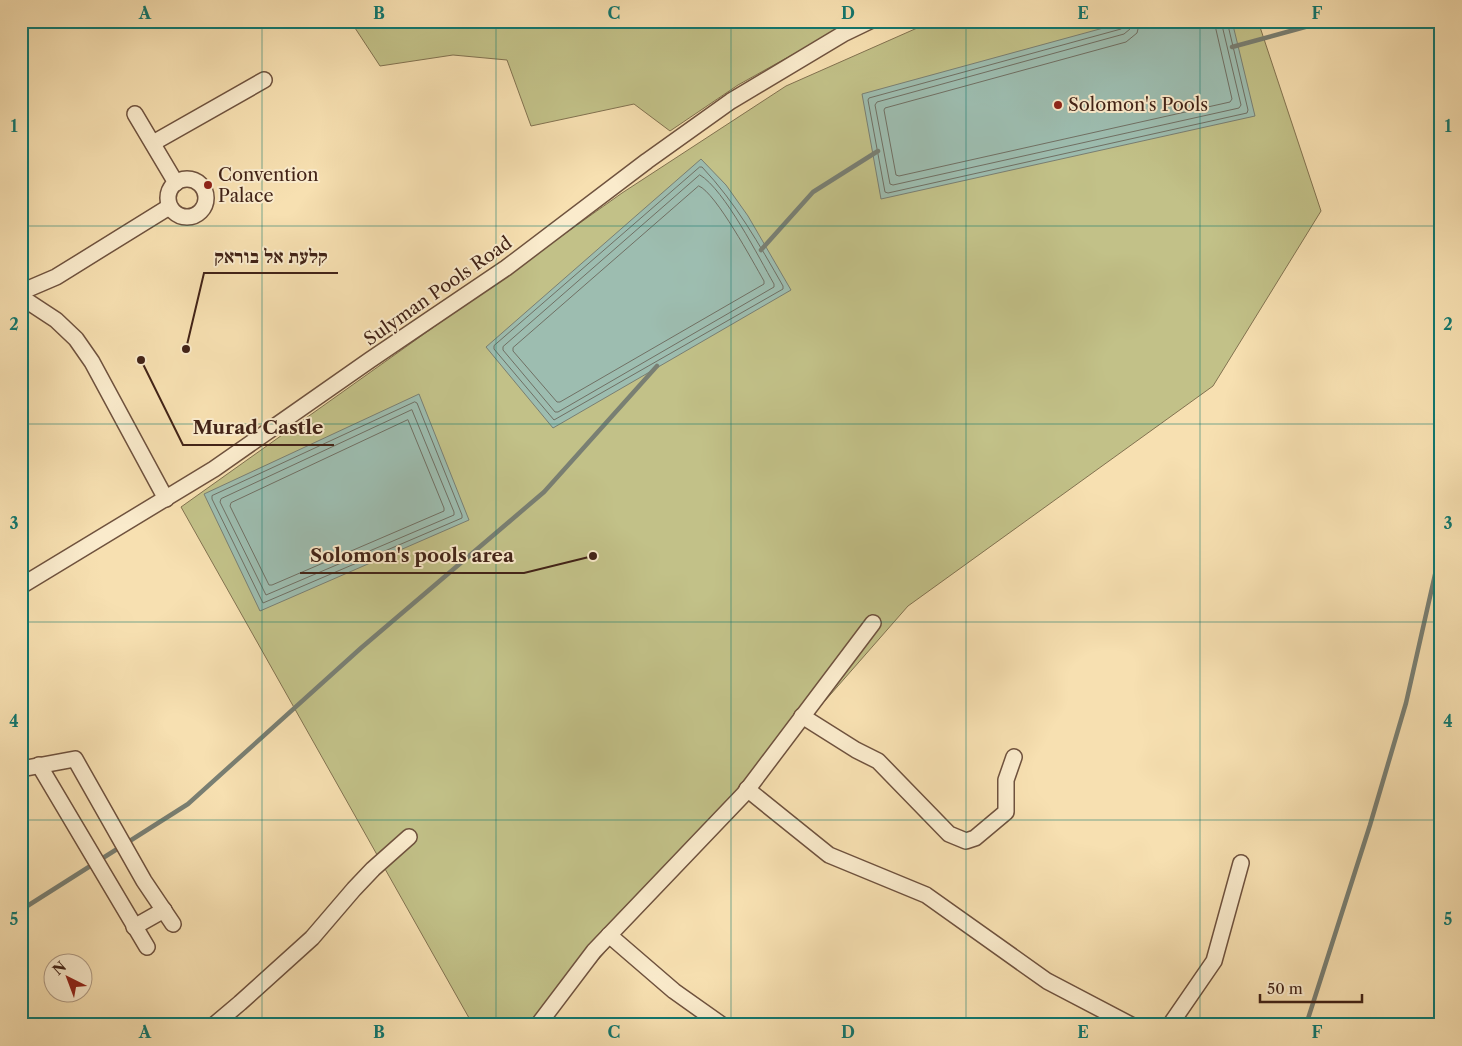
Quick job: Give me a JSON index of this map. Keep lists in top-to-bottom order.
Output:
{
  "streets": {
    "street": ["Sulyman Pools Road"]
  },
  "places": [
    "Solomon's Pools",
    "Convention Palace",
    "קלעת אל בוראק",
    "Murad Castle",
    "Solomon's pools area"
  ],
  "scale_bar": "50 m",
  "north": "top left",
  "grid": {
    "columns": [
      "A",
      "B",
      "C",
      "D",
      "E",
      "F"
    ],
    "rows": [
      "1",
      "2",
      "3",
      "4",
      "5"
    ]
  }
}
